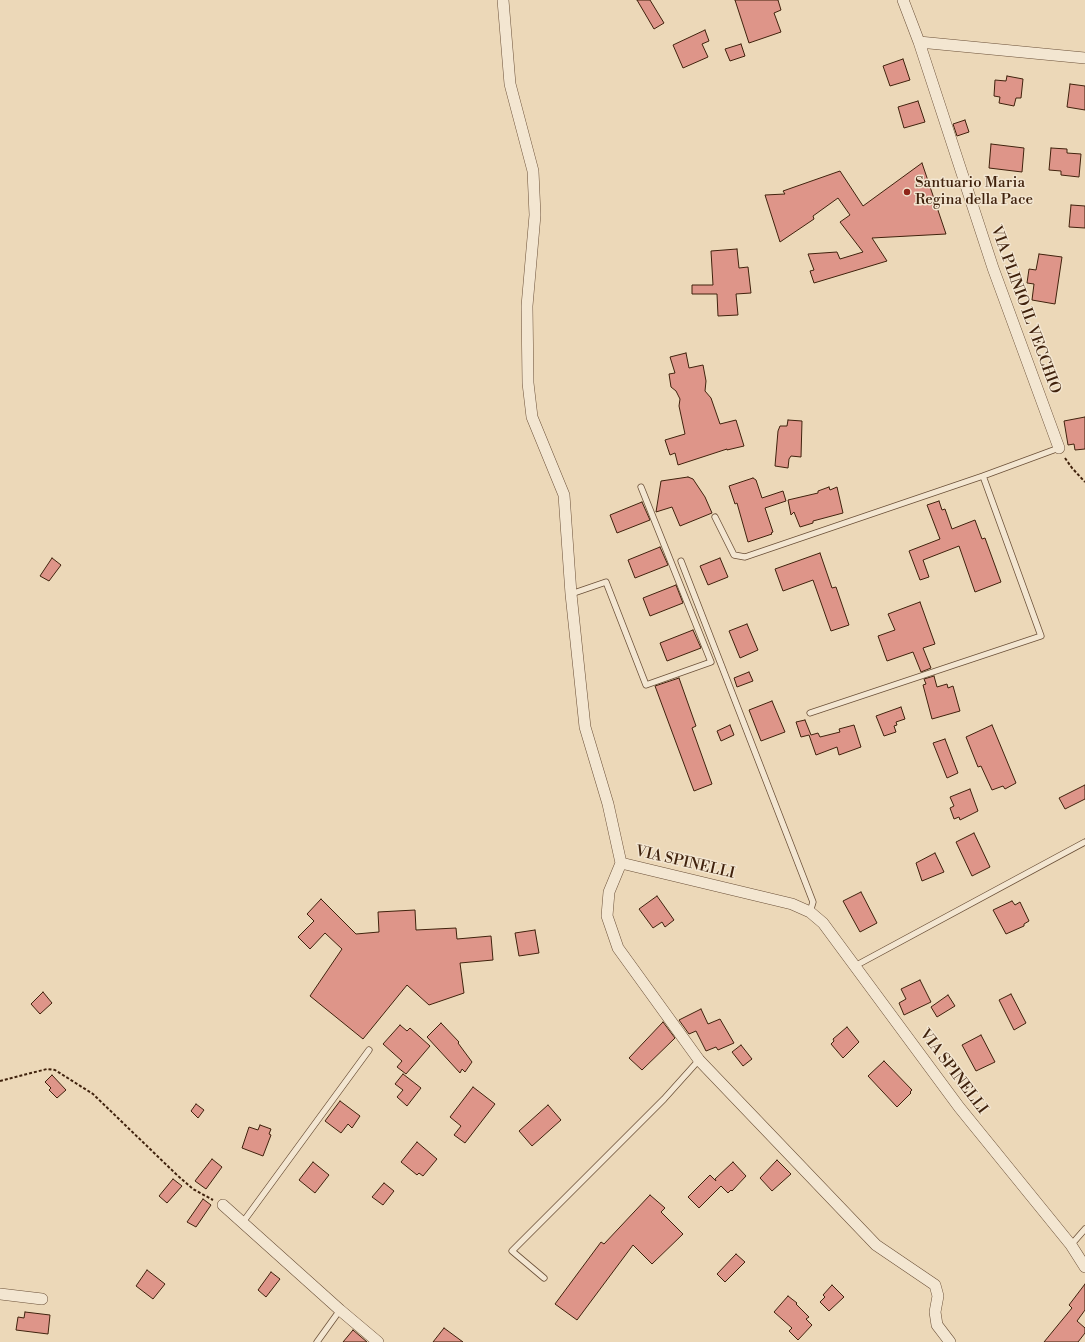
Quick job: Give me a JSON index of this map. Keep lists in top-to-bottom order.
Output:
{
  "streets": {
    "street": ["VIA PLINIO IL VECCHIO", "VIA SPINELLI"]
  },
  "places": ["Santuario Maria Regina della Pace"]
}
